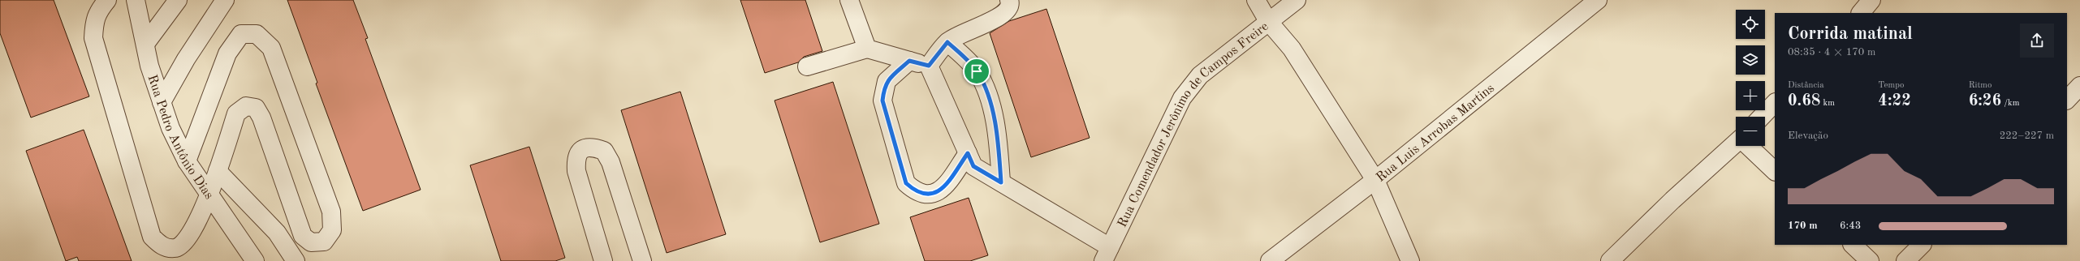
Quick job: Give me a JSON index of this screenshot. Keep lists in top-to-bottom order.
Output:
{
  "streets": {
    "street": ["Rua Comendador Jerônimo de Campos Freire", "Rua Luis Arrobas Martins", "Rua Pedro Antônio Dias"]
  },
  "page": {
    "map_buttons": ["+", "−"],
    "heading": ["Corrida matinal", "08:35 · 4 × 170 m"],
    "stats": [
      ["Distância", "0.68 km"],
      ["Tempo", "4:22"],
      ["Ritmo", "6:26 /km"]
    ],
    "chart": ["Elevação", "222–227 m"],
    "list": [
      {
        "name": "170 m",
        "note": "6:43"
      }
    ]
  }
}
